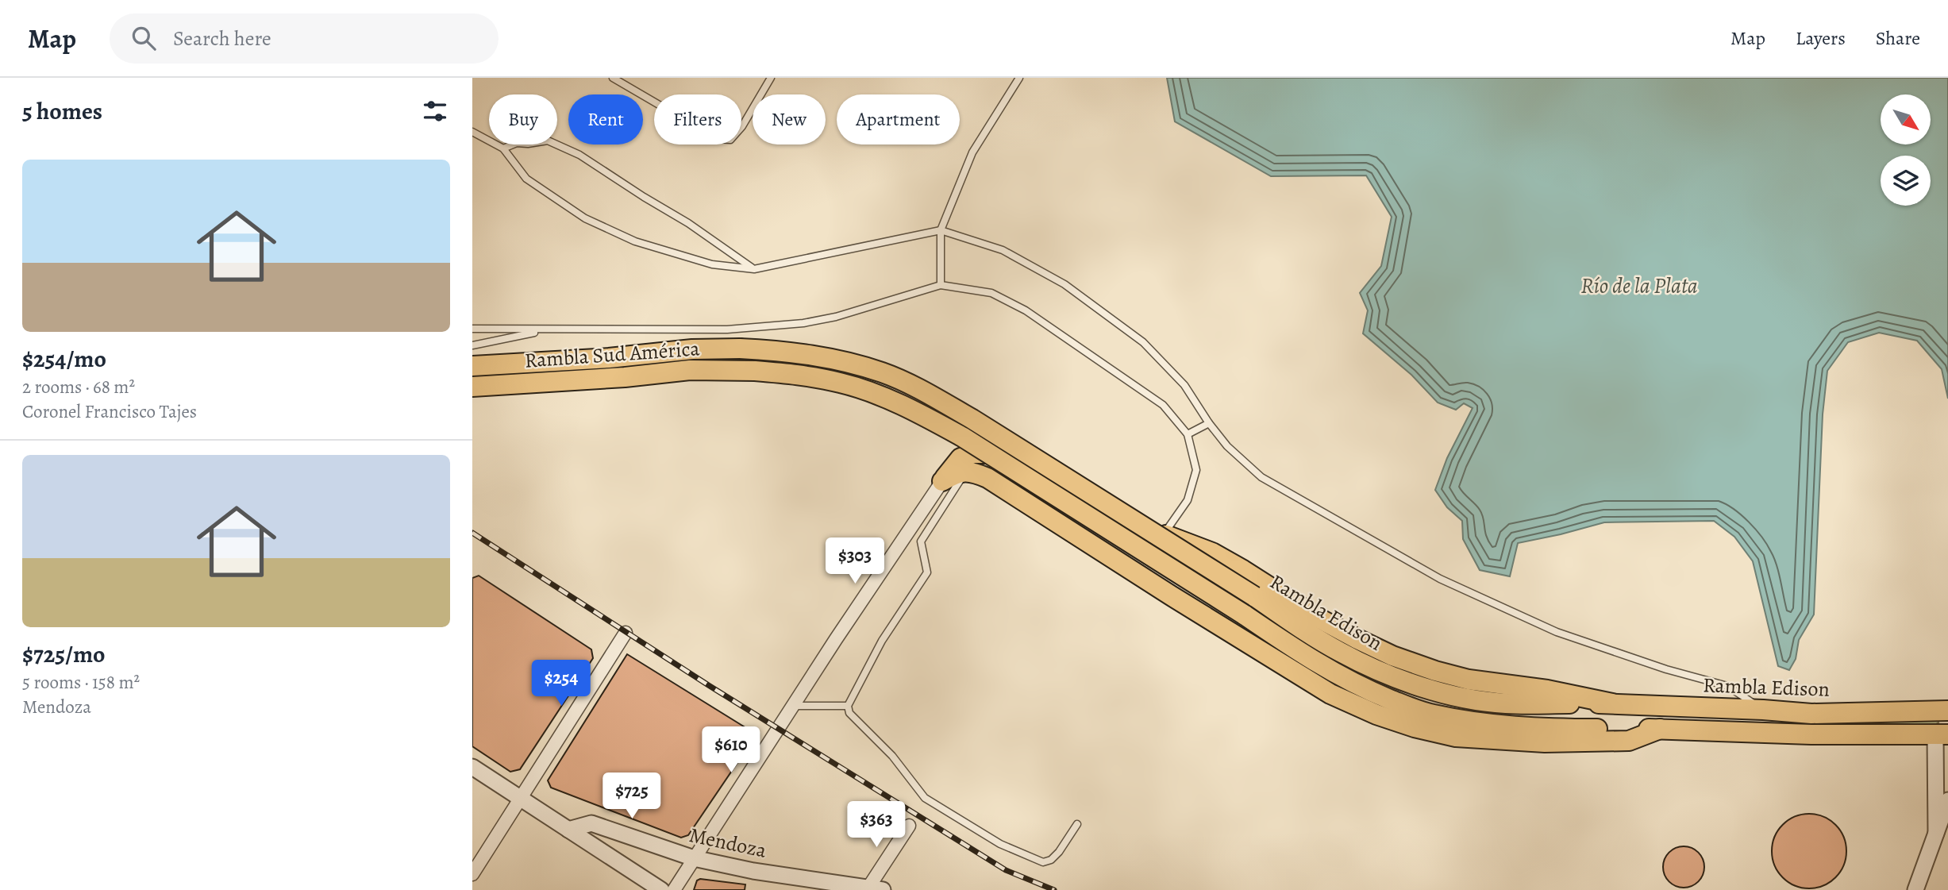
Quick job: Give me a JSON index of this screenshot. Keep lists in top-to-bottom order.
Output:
{
  "streets": {
    "main road": ["Rambla Sud América", "Rambla Edison"],
    "street": ["Mendoza"]
  },
  "crossings": [
    ["Rambla Sud América", "Rambla Edison"]
  ],
  "water": ["Río de la Plata"],
  "north": "bottom right",
  "page": {
    "header": "Map",
    "search": "Search here",
    "nav": ["Map", "Layers", "Share"],
    "heading": "5 homes",
    "chip": [
      "Buy",
      "Rent",
      "Filters",
      "New",
      "Apartment"
    ],
    "list": [
      {
        "name": "$254/mo",
        "note": "2 rooms · 68 m² · Coronel Francisco Tajes"
      },
      {
        "name": "$725/mo",
        "note": "5 rooms · 158 m² · Mendoza"
      }
    ],
    "price": [
      "$303",
      "$254",
      "$610",
      "$725",
      "$363"
    ]
  }
}
